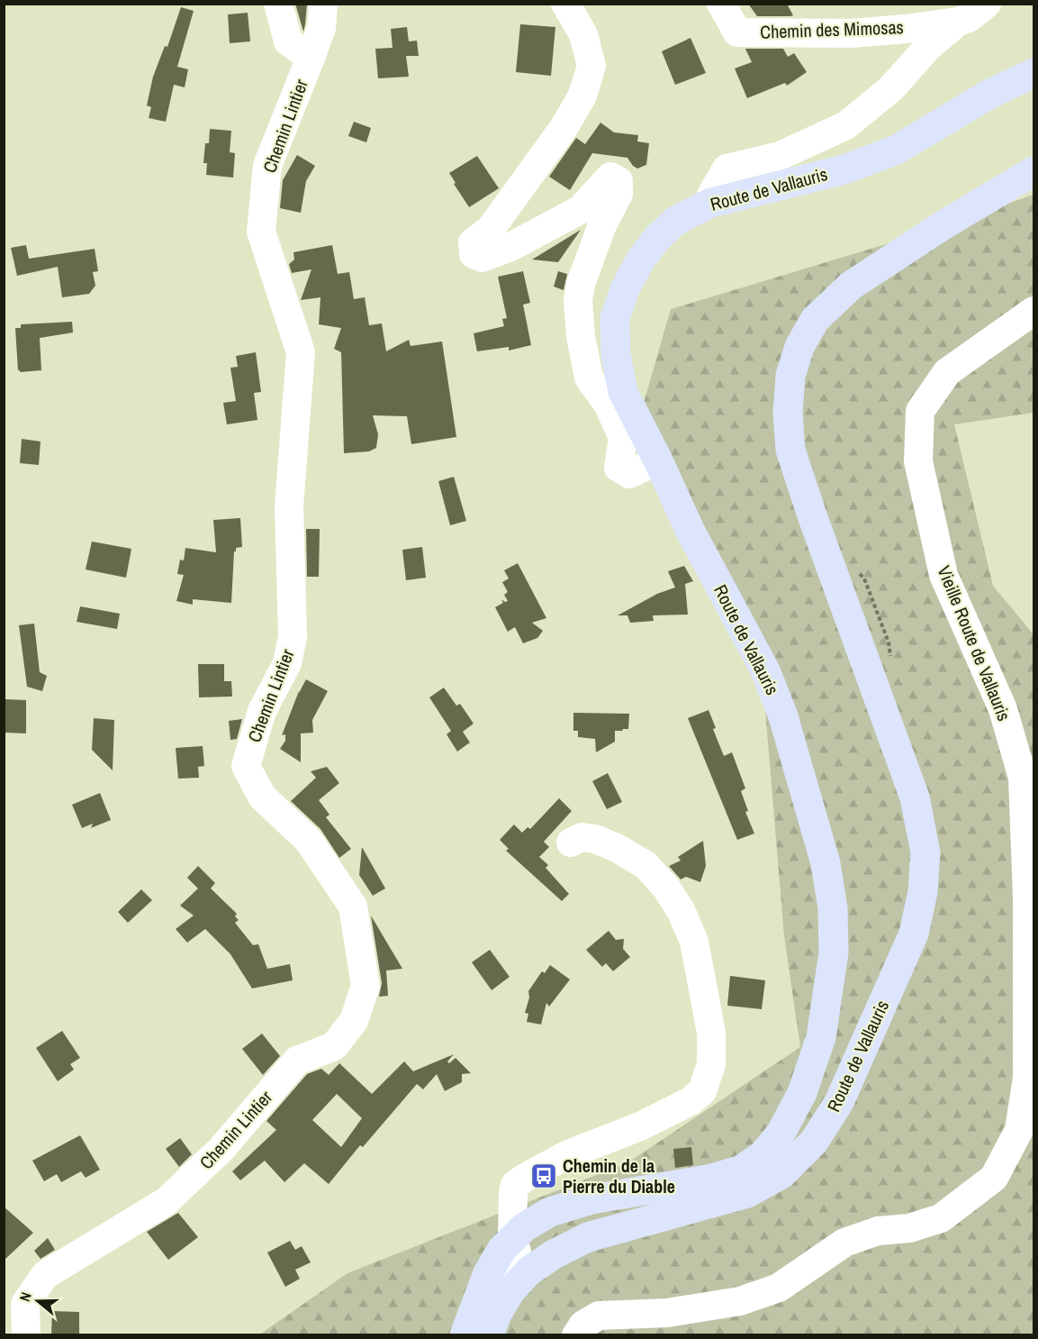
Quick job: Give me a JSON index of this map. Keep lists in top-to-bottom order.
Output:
{
  "streets": {
    "main road": ["Route de Vallauris"],
    "street": ["Chemin des Mimosas", "Chemin Lintier", "Vieille Route de Vallauris"]
  },
  "crossings": [
    ["Chemin des Mimosas", "Route de Vallauris"]
  ],
  "places": {
    "bus stop": ["Chemin de la Pierre du Diable"]
  },
  "north": "left"
}
